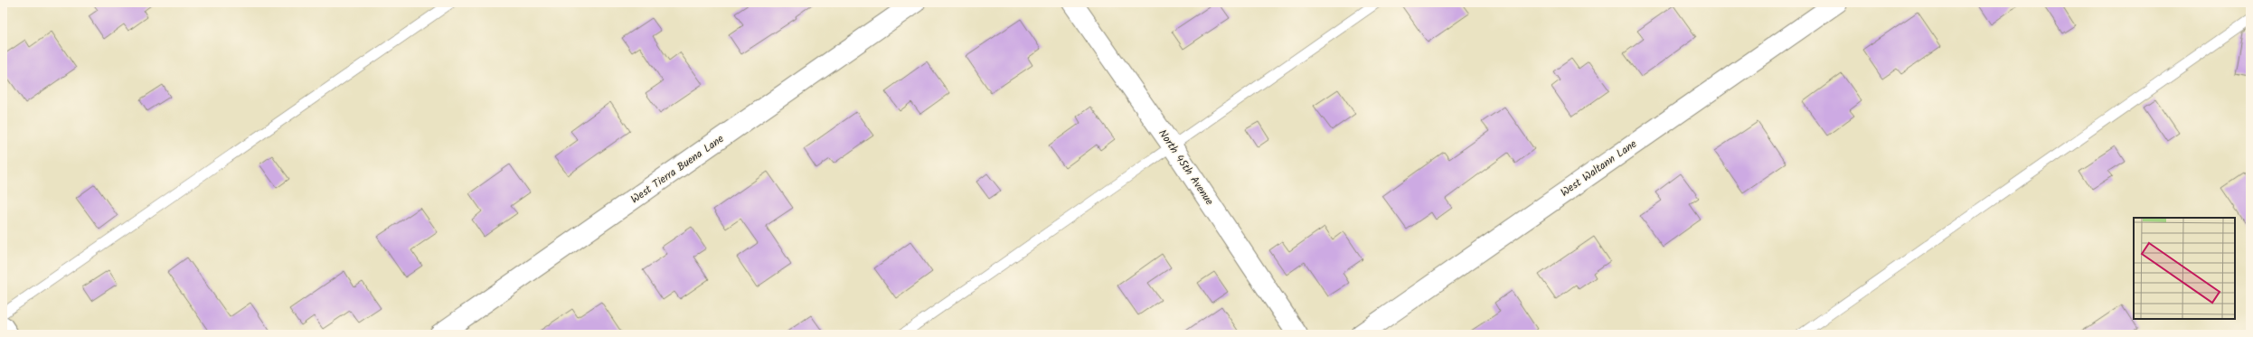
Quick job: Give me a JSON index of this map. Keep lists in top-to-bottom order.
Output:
{
  "streets": {
    "street": ["North 45th Avenue", "West Waltann Lane", "West Tierra Buena Lane"]
  }
}
